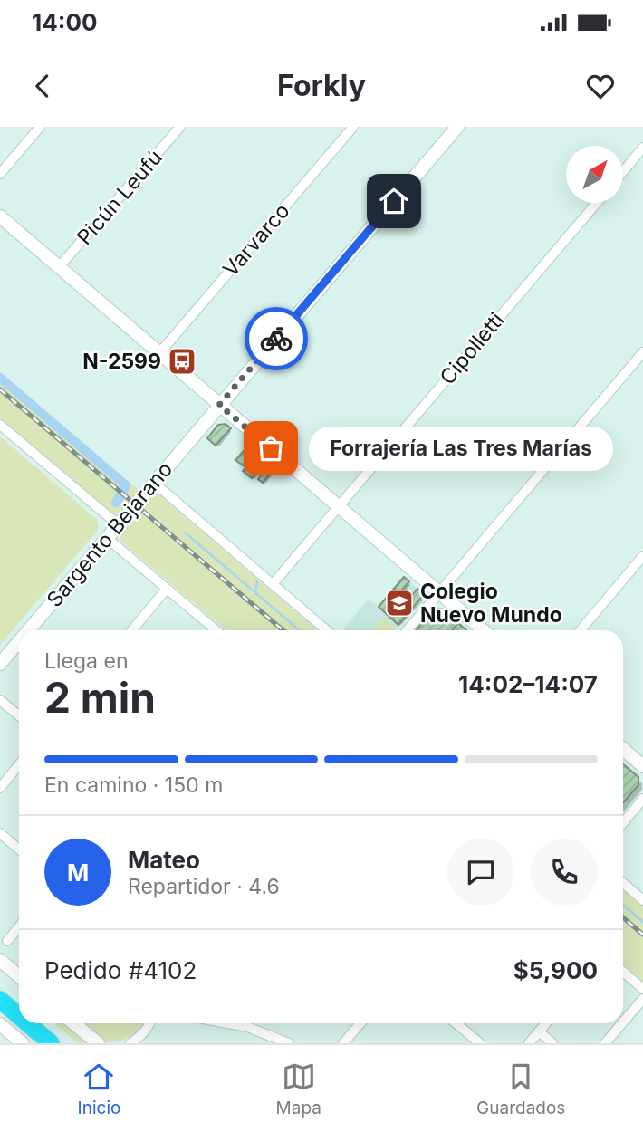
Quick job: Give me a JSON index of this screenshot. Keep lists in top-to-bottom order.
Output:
{
  "streets": {
    "main road": ["Sargento Bejarano"],
    "street": ["Picún Leufú", "Varvarco", "Cipolletti"]
  },
  "places": {
    "bus stop": ["N-2599"],
    "other": ["Forrajería Las Tres Marías"],
    "school or university": ["Colegio Nuevo Mundo"]
  },
  "north": "top right",
  "page": {
    "status": "14:00",
    "header": "Forkly",
    "bubble": "Forrajería Las Tres Marías",
    "heading": ["2 min", "Llega en", "14:02–14:07"],
    "panel": [
      "Mateo",
      "Repartidor · 4.6",
      "Pedido #4102",
      "$5,900"
    ],
    "bar": "En camino · 150 m",
    "round": "M",
    "tabs": ["Inicio", "Mapa", "Guardados"]
  }
}
